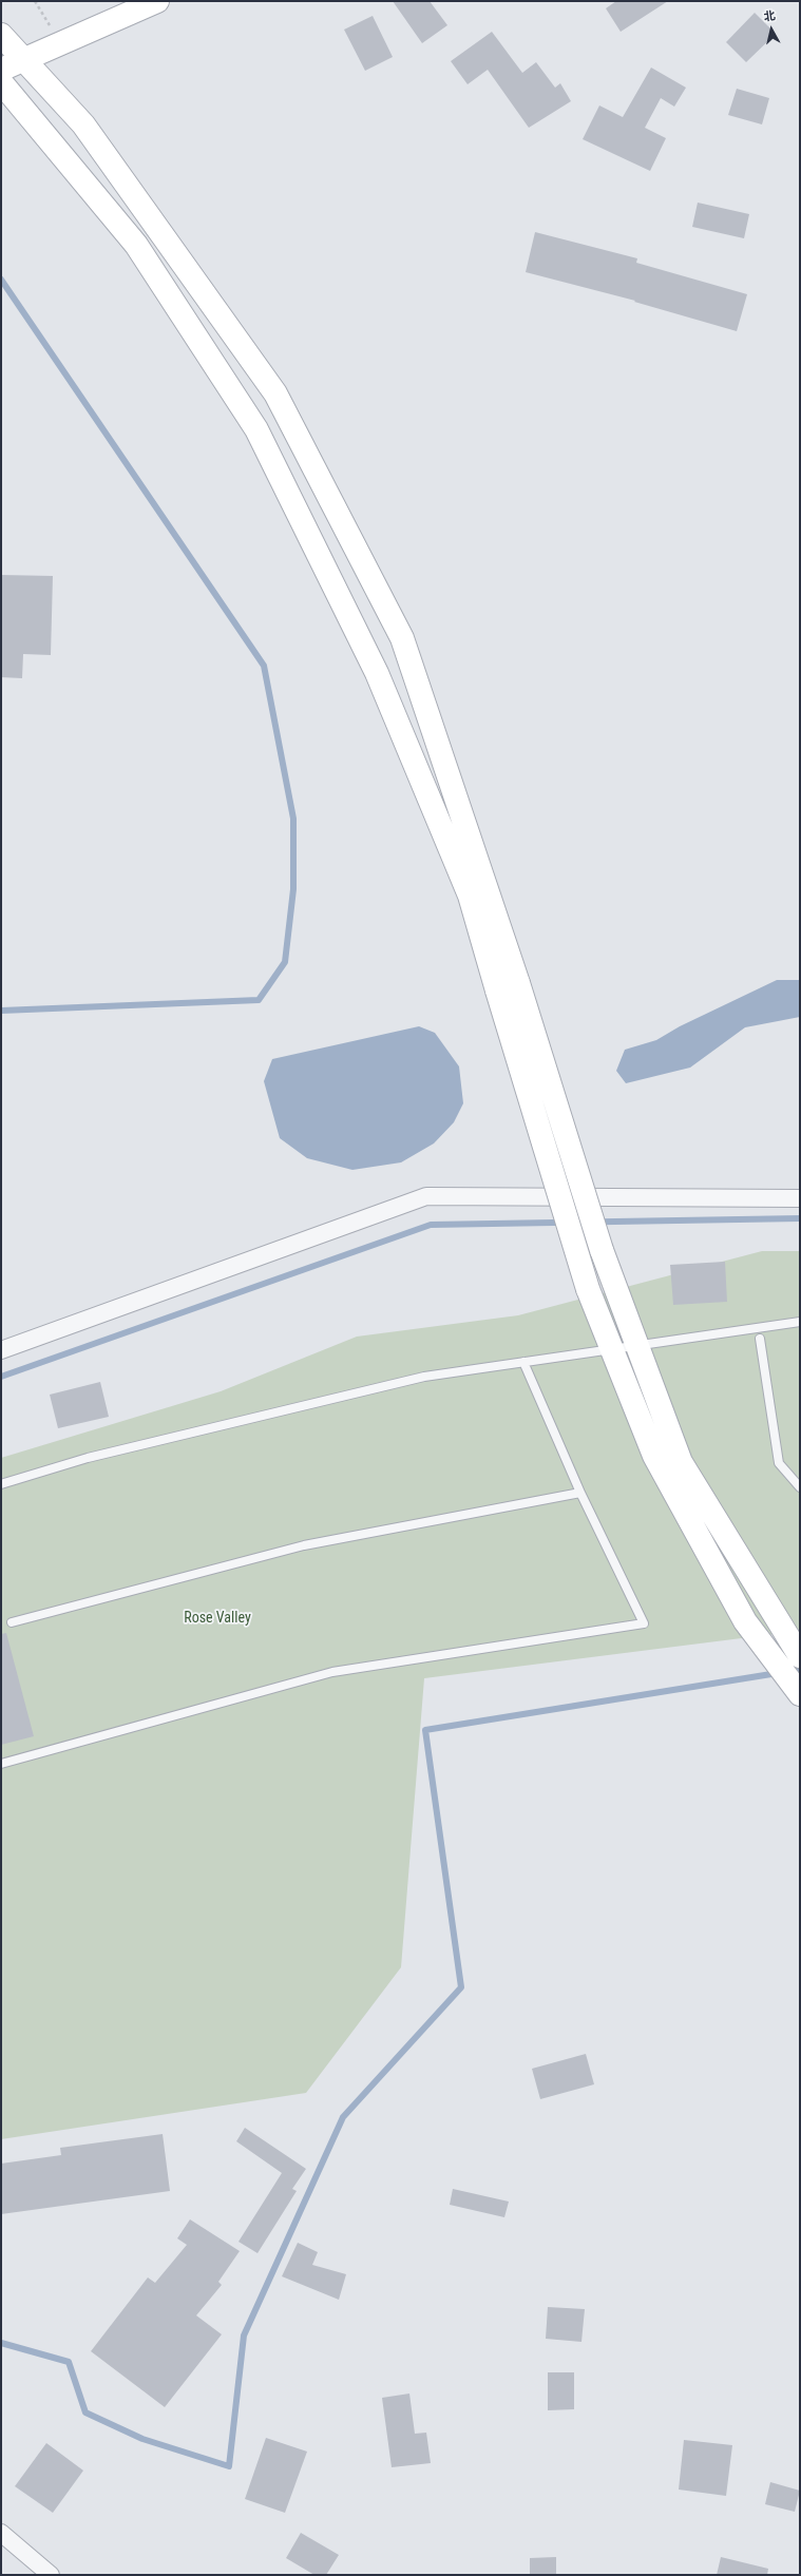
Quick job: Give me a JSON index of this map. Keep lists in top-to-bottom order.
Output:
{
  "parks": ["Rose Valley"],
  "north": "top"
}
